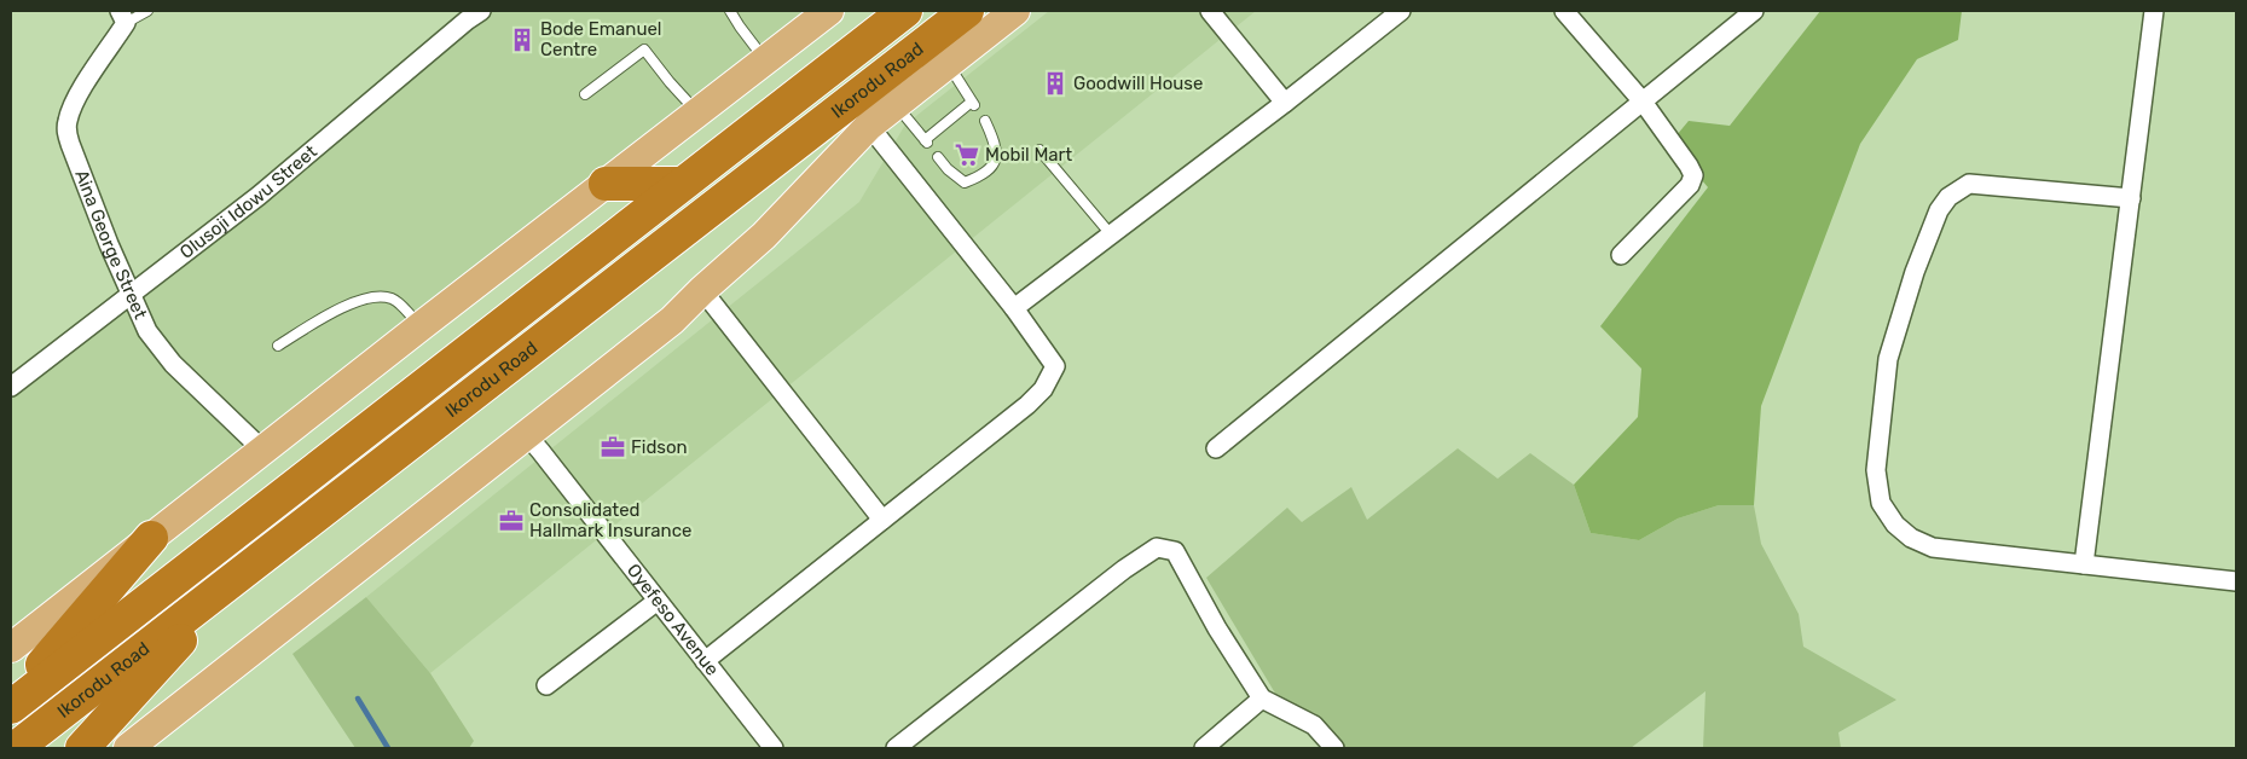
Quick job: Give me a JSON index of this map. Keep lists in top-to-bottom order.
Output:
{
  "streets": {
    "highway": ["Ikorodu Road"],
    "street": ["Olusoji Idowu Street", "Aina George Street", "Oyefeso Avenue"]
  },
  "crossings": [
    ["Ikorodu Road", "Oyefeso Avenue"],
    ["Olusoji Idowu Street", "Aina George Street"]
  ],
  "places": {
    "building": ["Bode Emanuel Centre", "Goodwill House"],
    "supermarket": ["Mobil Mart"],
    "office": ["Fidson", "Consolidated Hallmark Insurance"]
  }
}
